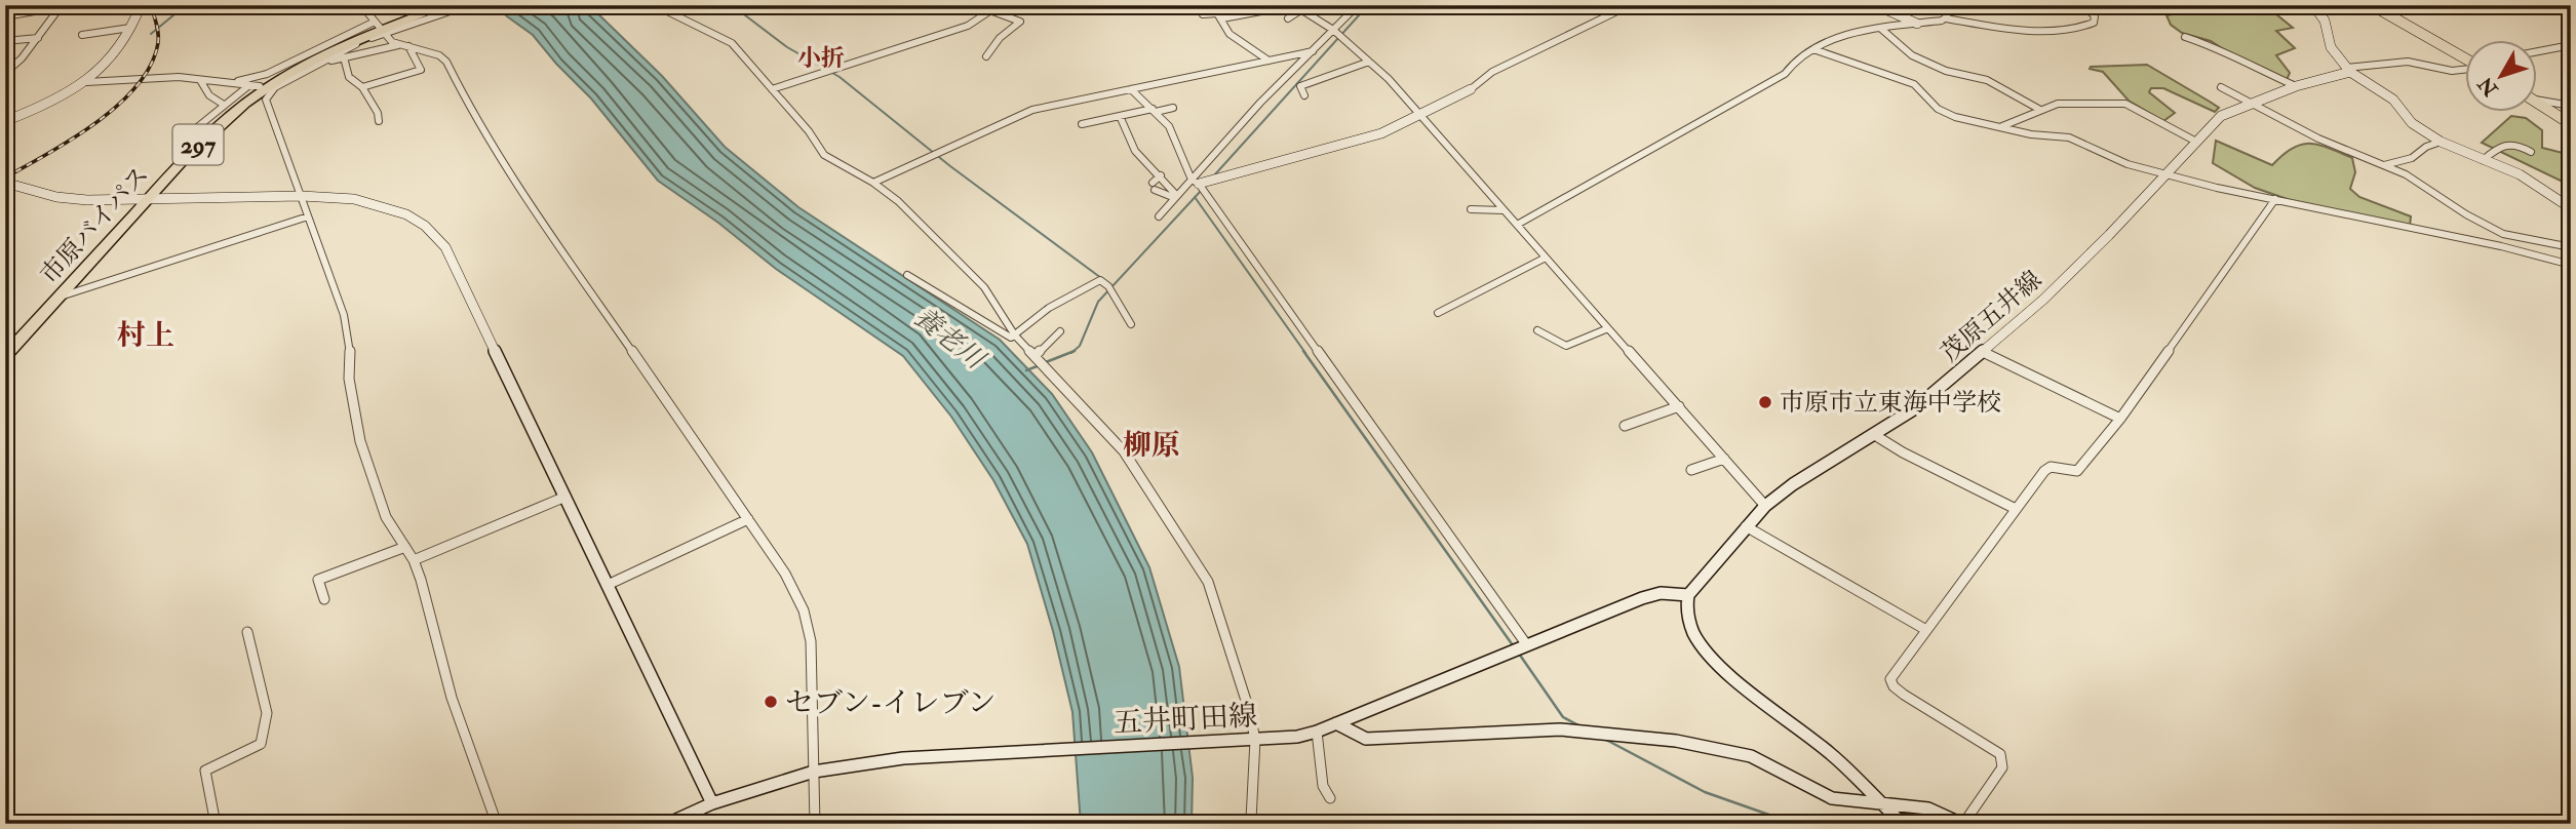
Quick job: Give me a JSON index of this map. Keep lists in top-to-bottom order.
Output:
{
  "streets": {
    "highway": ["297", "市原バイパス"],
    "main road": ["茂原五井線", "五井町田線"]
  },
  "crossings": [
    ["茂原五井線", "五井町田線"]
  ],
  "districts": ["小折", "村上", "柳原"],
  "water": ["養老川"],
  "places": ["市原市立東海中学校", "セブン-イレブン"],
  "north": "bottom left"
}
